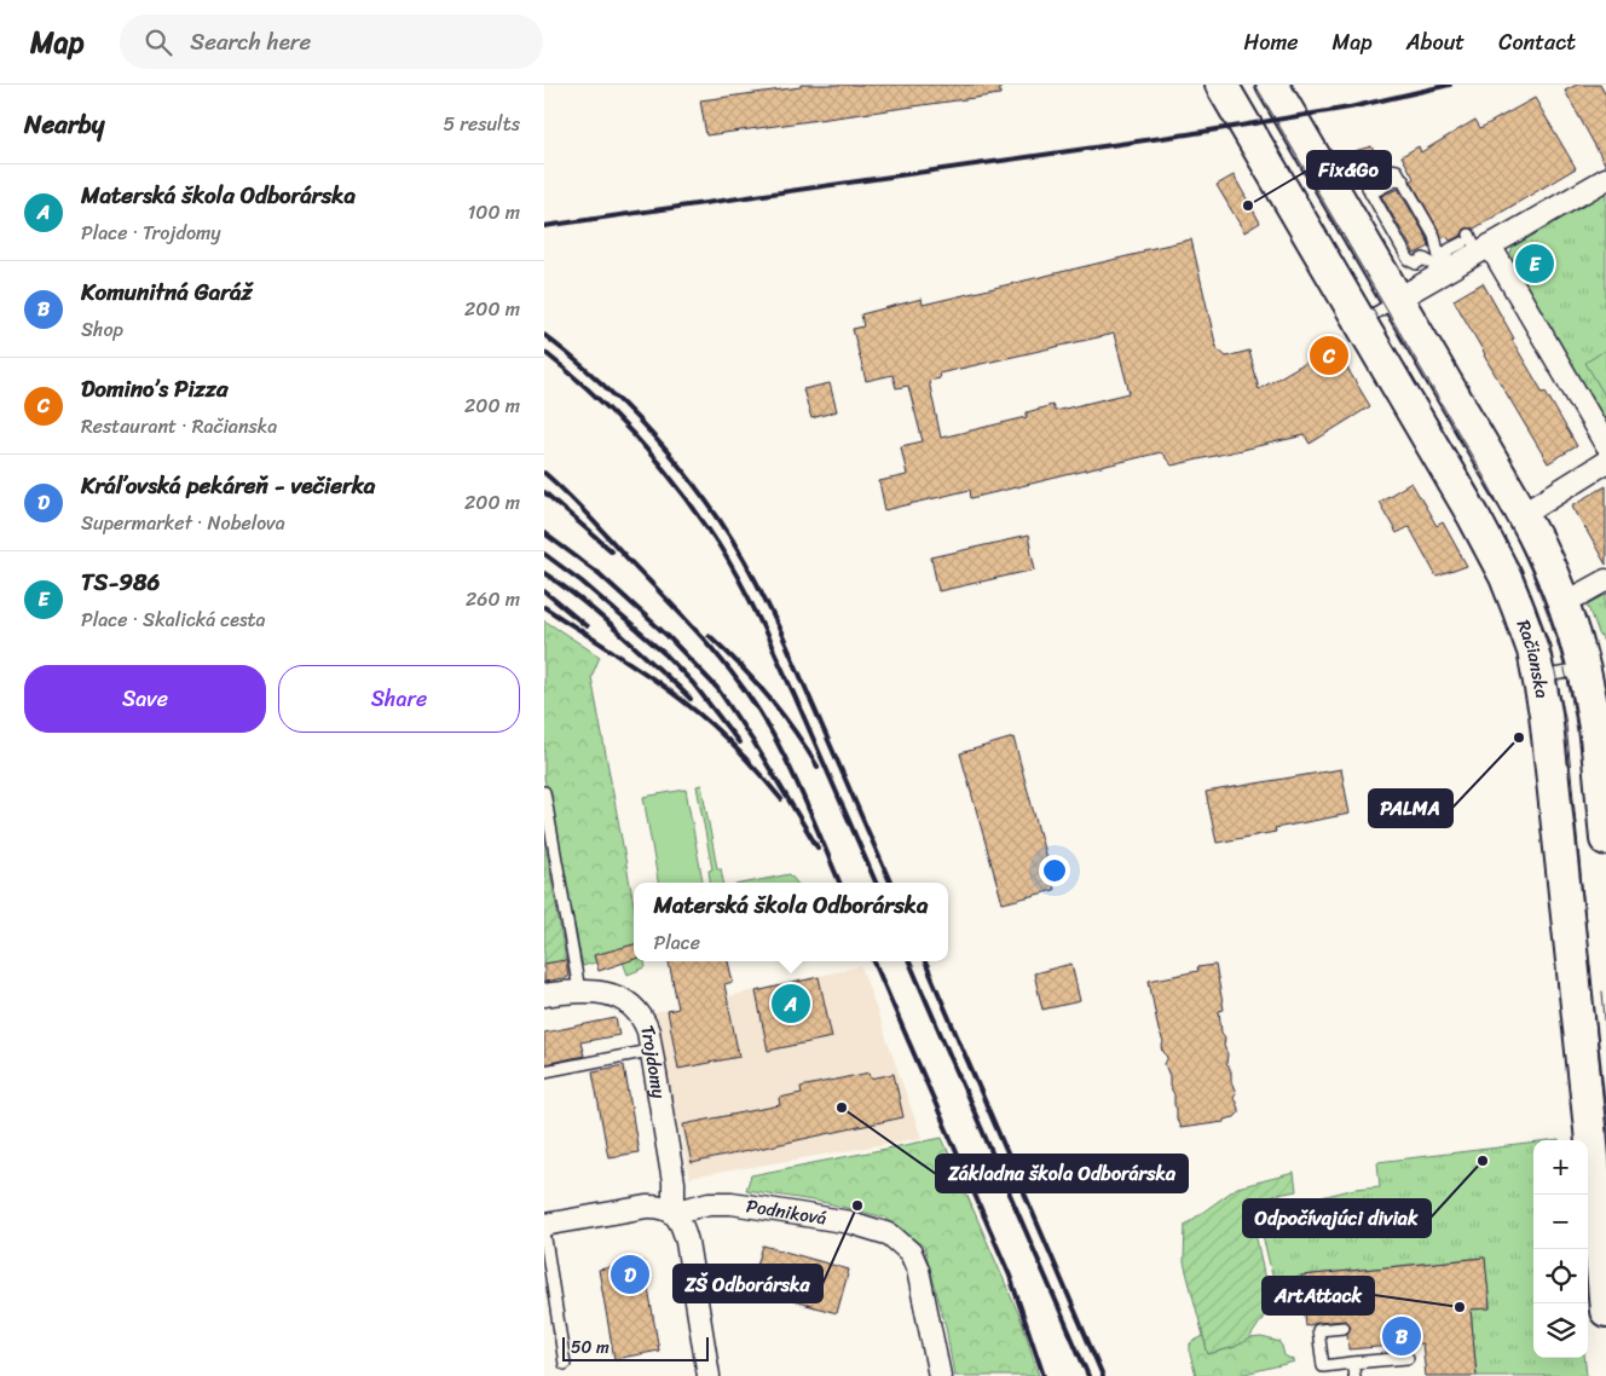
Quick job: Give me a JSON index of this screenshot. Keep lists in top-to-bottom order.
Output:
{
  "streets": {
    "main road": ["Račianska"],
    "street": ["Trojdomy", "Podniková"]
  },
  "crossings": [
    ["Trojdomy", "Podniková"]
  ],
  "places": [
    "Fix&Go",
    "PALMA",
    "Základna škola Odborárska",
    "Odpočívajúci diviak",
    "ZŠ Odborárska",
    "ArtAttack"
  ],
  "scale_bar": "50 m",
  "page": {
    "header": "Map",
    "search": "Search here",
    "nav": [
      "Home",
      "Map",
      "About",
      "Contact"
    ],
    "heading": ["Nearby", "5 results"],
    "list": [
      {
        "mark": "A",
        "name": "Materská škola Odborárska",
        "note": "Place · Trojdomy",
        "value": "100 m"
      },
      {
        "mark": "B",
        "name": "Komunitná Garáž",
        "note": "Shop",
        "value": "200 m"
      },
      {
        "mark": "C",
        "name": "Domino’s Pizza",
        "note": "Restaurant · Račianska",
        "value": "200 m"
      },
      {
        "mark": "D",
        "name": "Kráľovská pekáreň - večierka",
        "note": "Supermarket · Nobelova",
        "value": "200 m"
      },
      {
        "mark": "E",
        "name": "TS-986",
        "note": "Place · Skalická cesta",
        "value": "260 m"
      }
    ],
    "pins": [
      "E",
      "C",
      "A",
      "D",
      "B"
    ],
    "buttons": ["Save", "Share"],
    "popup": ["Materská škola Odborárska", "Place"],
    "map_buttons": ["+", "−"],
    "scale": "50 m"
  }
}
